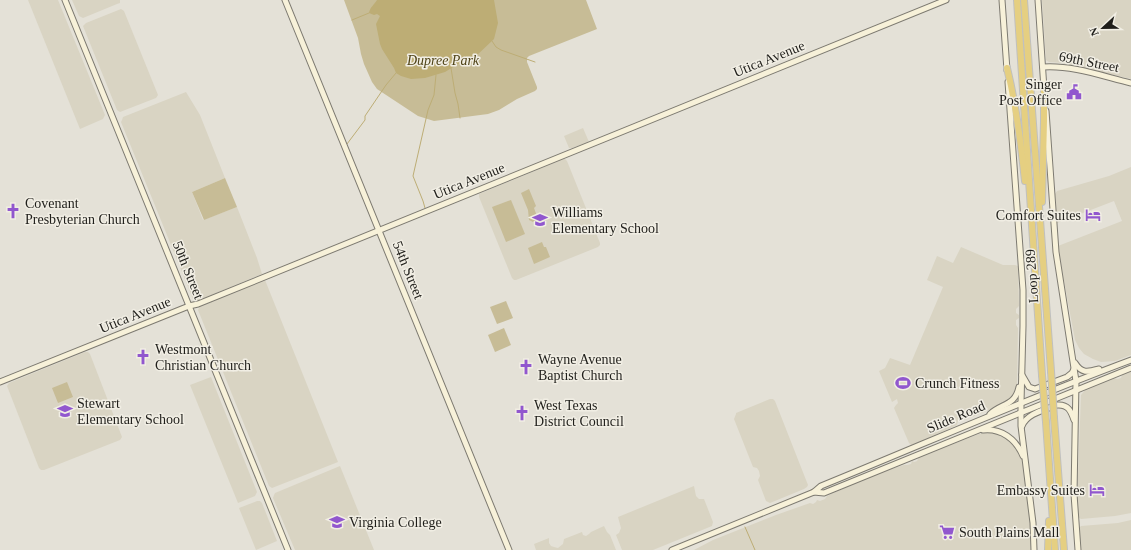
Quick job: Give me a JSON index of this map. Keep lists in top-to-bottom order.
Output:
{
  "streets": {
    "highway": ["Loop 289"],
    "main road": [
      "Utica Avenue",
      "69th Street",
      "50th Street",
      "54th Street",
      "Slide Road"
    ]
  },
  "crossings": [
    ["Utica Avenue", "50th Street"],
    ["Utica Avenue", "54th Street"]
  ],
  "parks": ["Dupree Park"],
  "places": {
    "public building": ["Singer Post Office"],
    "church": [
      "Covenant Presbyterian Church",
      "Westmont Christian Church",
      "Wayne Avenue Baptist Church",
      "West Texas District Council"
    ],
    "hotel": ["Comfort Suites", "Embassy Suites"],
    "school or university": ["Williams Elementary School", "Stewart Elementary School", "Virginia College"],
    "sports": ["Crunch Fitness"],
    "supermarket": ["South Plains Mall"]
  },
  "north": "left"
}
